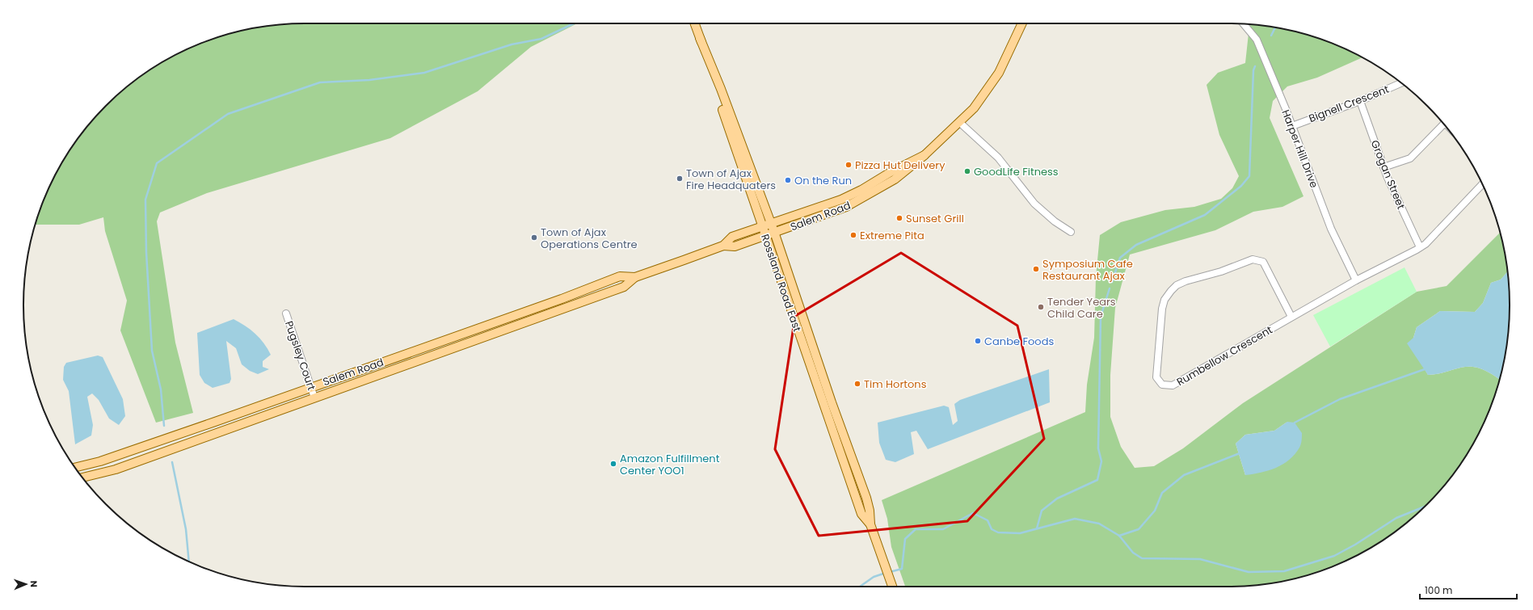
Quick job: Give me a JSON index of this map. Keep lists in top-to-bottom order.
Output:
{
  "streets": {
    "main road": ["Salem Road", "Rossland Road East"],
    "street": [
      "Bignell Crescent",
      "Harper Hill Drive",
      "Grogan Street",
      "Pugsley Court",
      "Rumbellow Crescent"
    ]
  },
  "crossings": [
    ["Bignell Crescent", "Harper Hill Drive"],
    ["Bignell Crescent", "Grogan Street"],
    ["Harper Hill Drive", "Rumbellow Crescent"],
    ["Salem Road", "Rossland Road East"],
    ["Salem Road", "Pugsley Court"]
  ],
  "places": [
    "Pizza Hut Delivery",
    "GoodLife Fitness",
    "Town of Ajax Fire Headquaters",
    "On the Run",
    "Sunset Grill",
    "Extreme Pita",
    "Town of Ajax Operations Centre",
    "Symposium Cafe Restaurant Ajax",
    "Tender Years Child Care",
    "Canbe Foods",
    "Tim Hortons",
    "Amazon Fulfillment Center YOO1"
  ],
  "scale_bar": "100 m",
  "north": "right"
}
